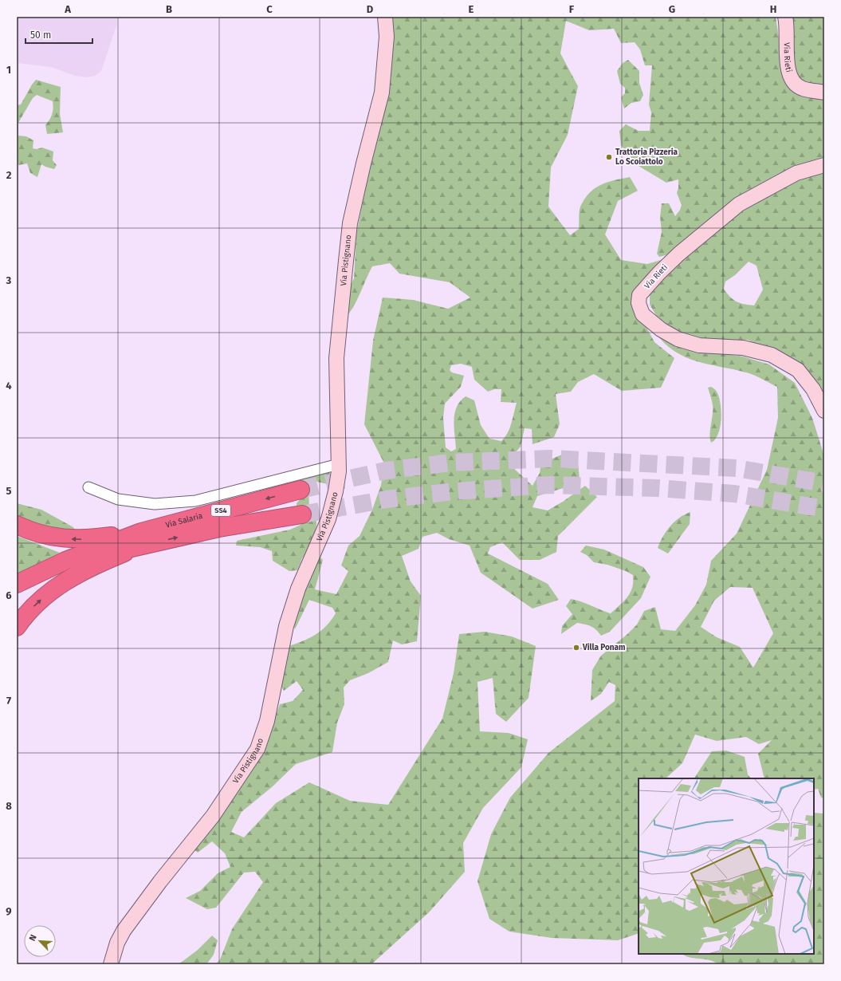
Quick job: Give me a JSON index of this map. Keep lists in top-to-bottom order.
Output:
{
  "streets": {
    "highway": ["SS4", "Via Salaria"],
    "street": ["Via Rieti", "Via Pistignano"]
  },
  "crossings": [
    ["SS4", "Via Salaria"]
  ],
  "places": ["Trattoria Pizzeria Lo Scoiattolo", "Villa Ponam"],
  "scale_bar": "50 m",
  "north": "top left",
  "grid": {
    "columns": [
      "A",
      "B",
      "C",
      "D",
      "E",
      "F",
      "G",
      "H"
    ],
    "rows": [
      "1",
      "2",
      "3",
      "4",
      "5",
      "6",
      "7",
      "8",
      "9"
    ]
  }
}
